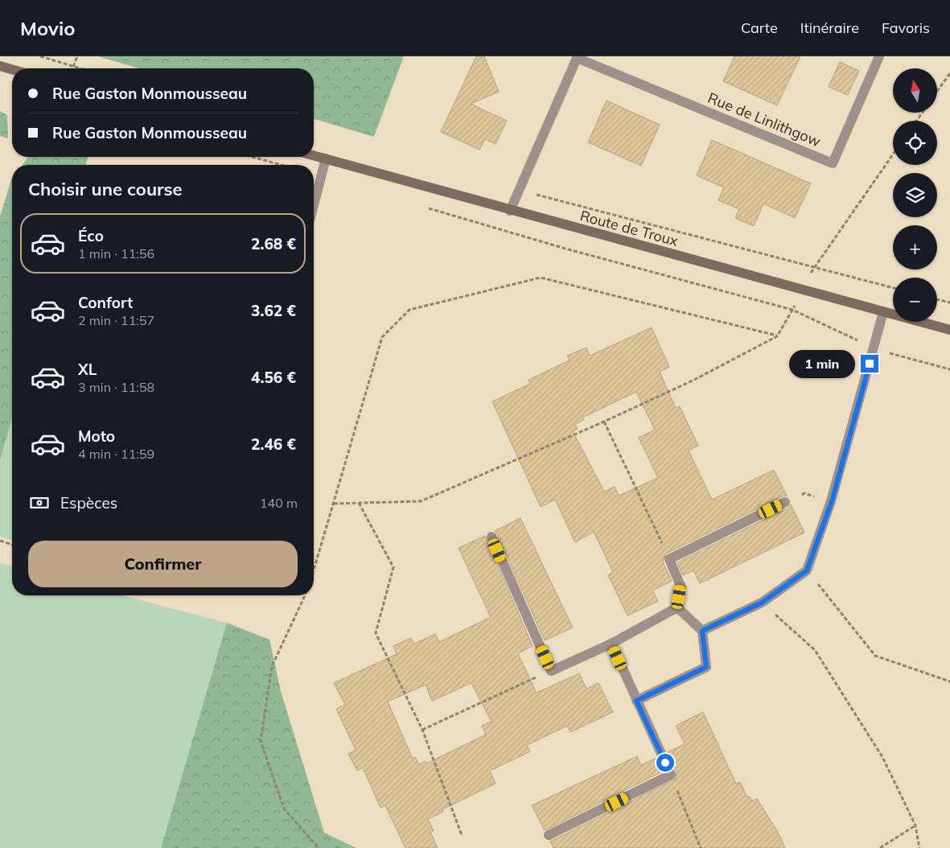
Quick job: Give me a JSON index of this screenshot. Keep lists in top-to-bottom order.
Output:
{
  "streets": {
    "street": ["Rue de Linlithgow", "Route de Troux"]
  },
  "crossings": [
    ["Rue de Linlithgow", "Route de Troux"]
  ],
  "north": "top",
  "page": {
    "header": "Movio",
    "nav": ["Carte", "Itinéraire", "Favoris"],
    "map_buttons": ["+", "−"],
    "banner": ["Rue Gaston Monmousseau", "Rue Gaston Monmousseau"],
    "heading": "Choisir une course",
    "list": [
      {
        "name": "Éco",
        "note": "1 min · 11:56",
        "value": "2.68 €"
      },
      {
        "name": "Confort",
        "note": "2 min · 11:57",
        "value": "3.62 €"
      },
      {
        "name": "XL",
        "note": "3 min · 11:58",
        "value": "4.56 €"
      },
      {
        "name": "Moto",
        "note": "4 min · 11:59",
        "value": "2.46 €"
      }
    ],
    "bubble": "1 min",
    "pay": ["Espèces", "140 m"],
    "buttons": "Confirmer"
  }
}
